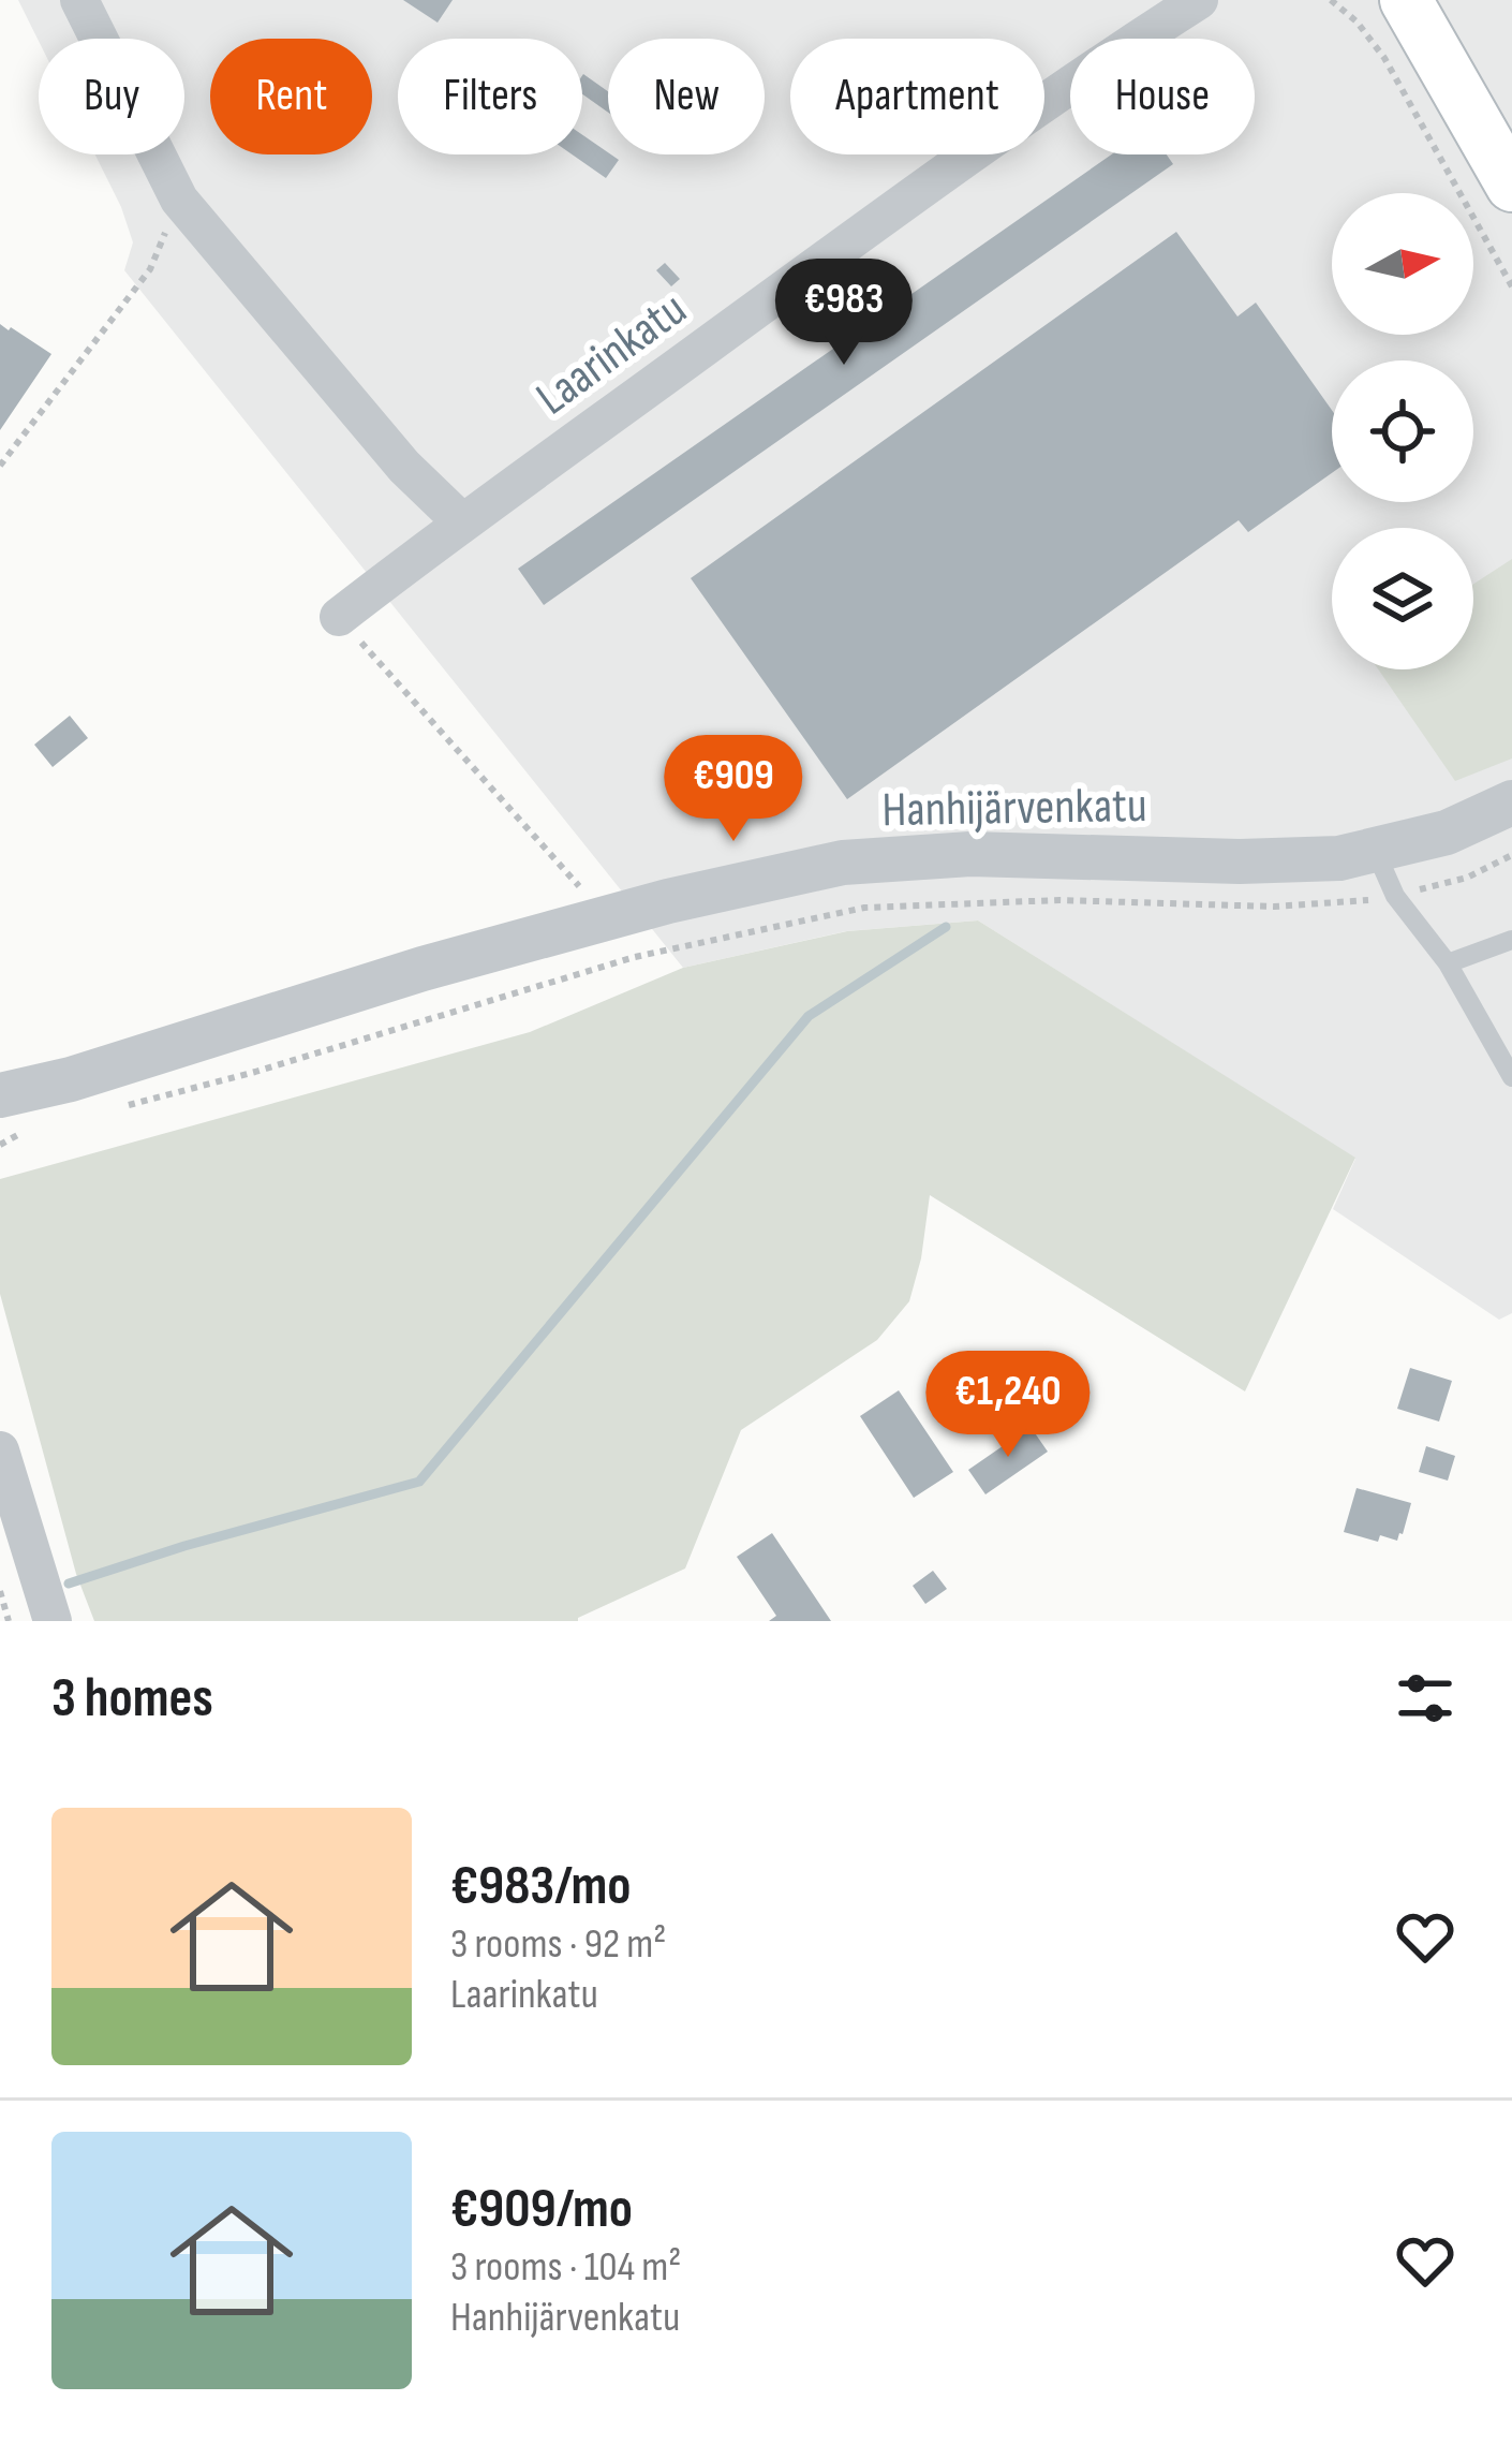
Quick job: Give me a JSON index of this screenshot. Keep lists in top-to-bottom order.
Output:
{
  "streets": {
    "street": ["Laarinkatu", "Hanhijärvenkatu"]
  },
  "north": "right",
  "page": {
    "chip": [
      "Buy",
      "Rent",
      "Filters",
      "New",
      "Apartment",
      "House"
    ],
    "price": ["€983", "€909", "€1,240"],
    "heading": "3 homes",
    "list": [
      {
        "name": "€983/mo",
        "note": "3 rooms · 92 m² · Laarinkatu"
      },
      {
        "name": "€909/mo",
        "note": "3 rooms · 104 m² · Hanhijärvenkatu"
      }
    ]
  }
}
